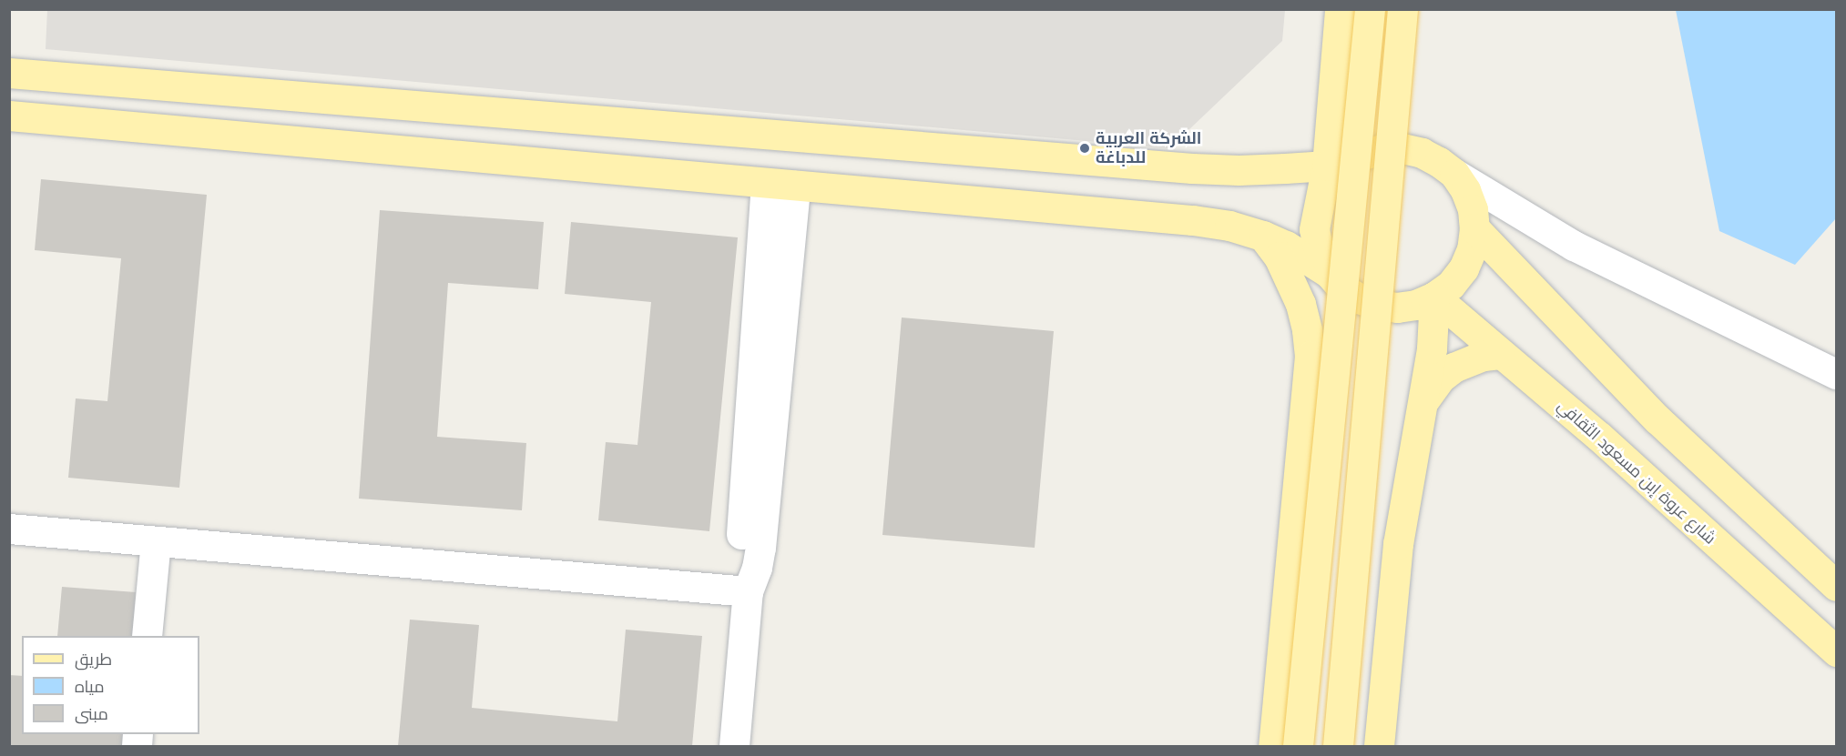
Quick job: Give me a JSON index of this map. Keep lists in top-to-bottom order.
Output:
{
  "streets": {
    "main road": ["شارع عروة إبن مسعود الثقافي"]
  },
  "places": ["الشركة العربية للدباغة"],
  "legend": ["طريق", "مياه", "مبنى"]
}
